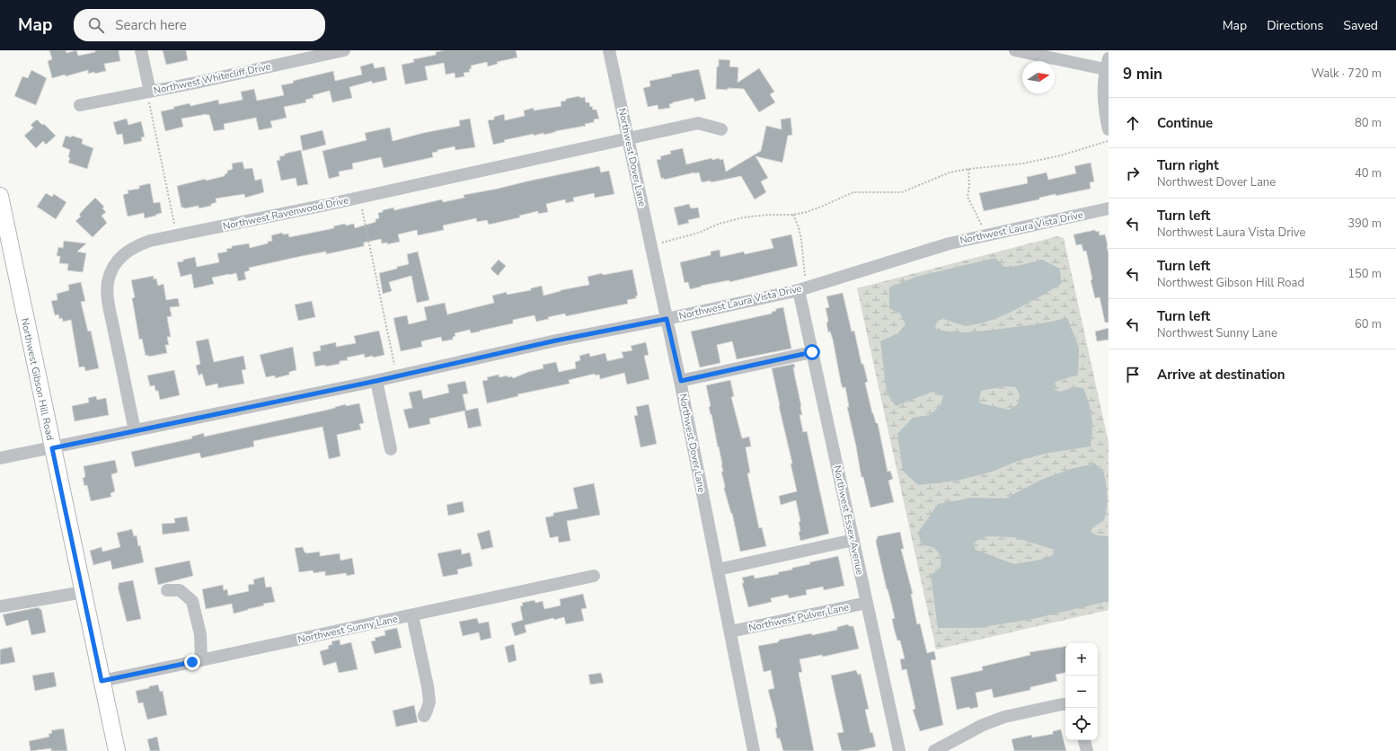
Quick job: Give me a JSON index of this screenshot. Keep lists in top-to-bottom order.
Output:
{
  "streets": {
    "main road": ["Northwest Gibson Hill Road"],
    "street": [
      "Northwest Whitecliff Drive",
      "Northwest Dover Lane",
      "Northwest Ravenwood Drive",
      "Northwest Laura Vista Drive",
      "Northwest Essex Avenue",
      "Northwest Pulver Lane",
      "Northwest Sunny Lane"
    ]
  },
  "crossings": [
    ["Northwest Dover Lane", "Northwest Ravenwood Drive"],
    ["Northwest Dover Lane", "Northwest Laura Vista Drive"],
    ["Northwest Dover Lane", "Northwest Pulver Lane"],
    ["Northwest Ravenwood Drive", "Northwest Laura Vista Drive"],
    ["Northwest Laura Vista Drive", "Northwest Gibson Hill Road"],
    ["Northwest Laura Vista Drive", "Northwest Essex Avenue"],
    ["Northwest Gibson Hill Road", "Northwest Sunny Lane"],
    ["Northwest Essex Avenue", "Northwest Pulver Lane"]
  ],
  "north": "right",
  "page": {
    "header": "Map",
    "search": "Search here",
    "nav": ["Map", "Directions", "Saved"],
    "heading": ["9 min", "Walk · 720 m"],
    "list": [
      ["Continue", "80 m"],
      ["Turn right", "Northwest Dover Lane", "40 m"],
      ["Turn left", "Northwest Laura Vista Drive", "390 m"],
      ["Turn left", "Northwest Gibson Hill Road", "150 m"],
      ["Turn left", "Northwest Sunny Lane", "60 m"],
      "Arrive at destination"
    ],
    "map_buttons": ["+", "−"]
  }
}
